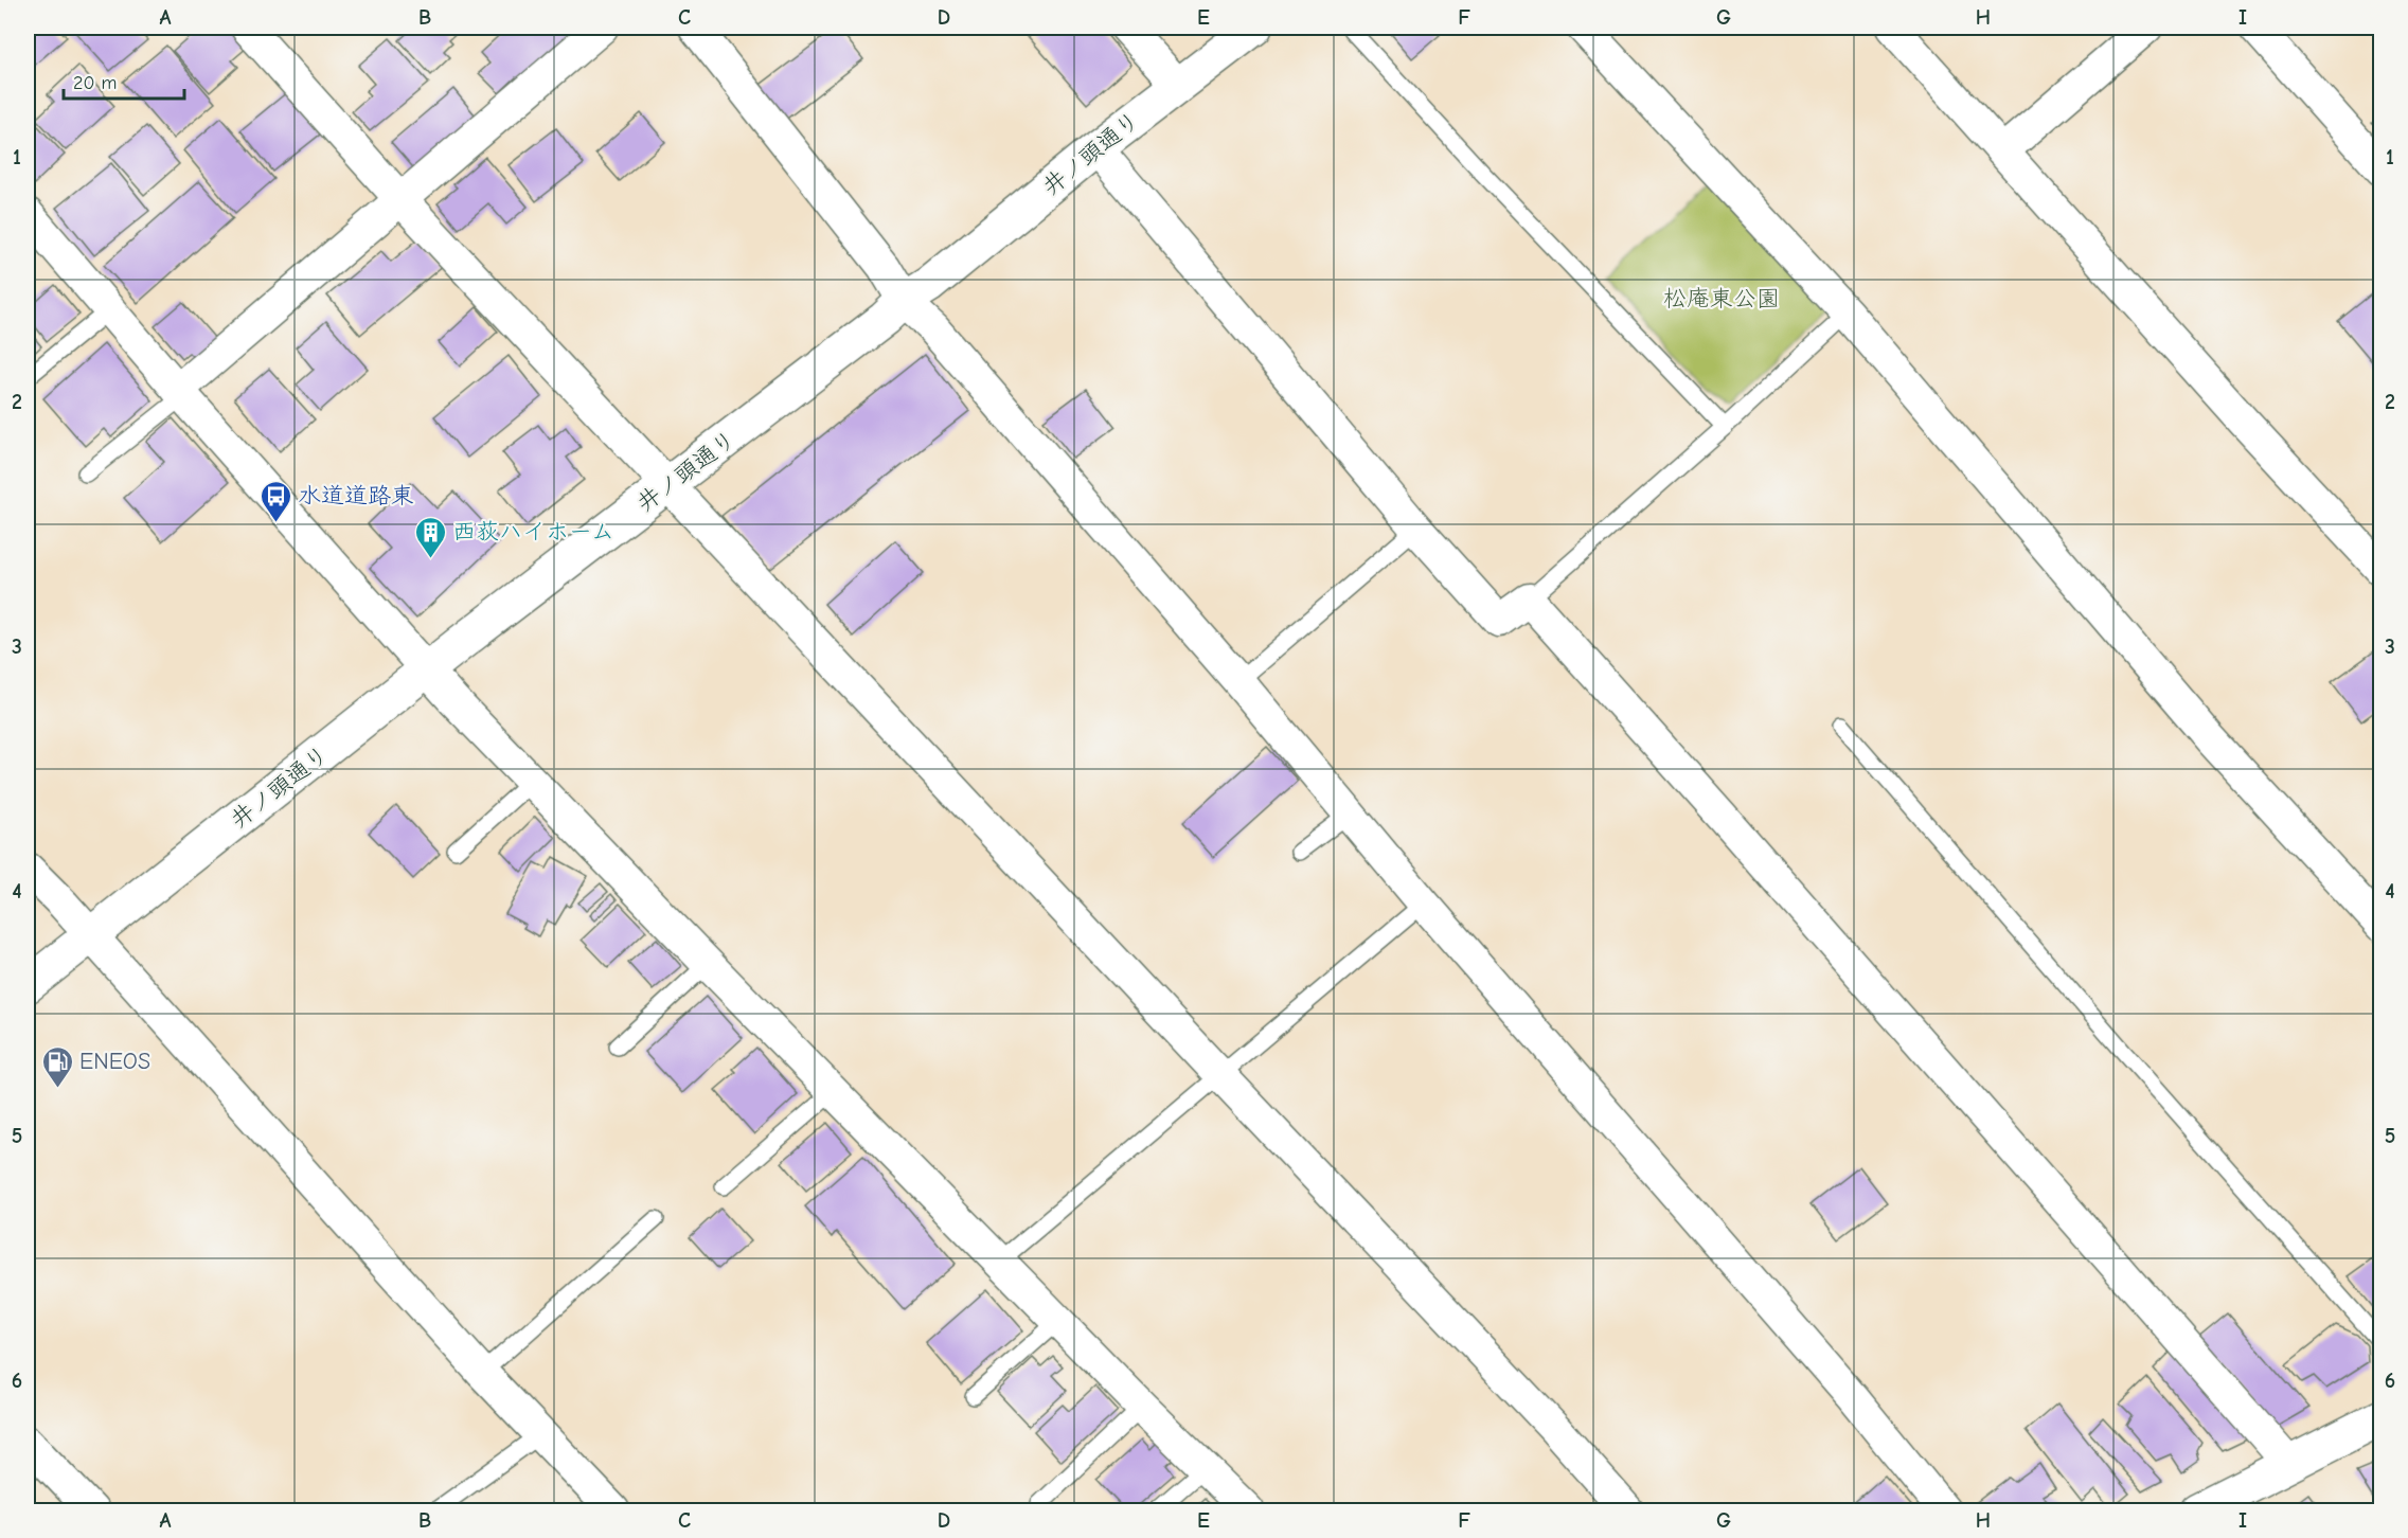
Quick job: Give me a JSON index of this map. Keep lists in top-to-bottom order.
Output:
{
  "streets": {
    "main road": ["井ノ頭通り"]
  },
  "parks": ["松庵東公園"],
  "places": {
    "bus stop": ["水道道路東"],
    "building": ["西荻ハイホーム"],
    "fuel station": ["ENEOS"]
  },
  "scale_bar": "20 m",
  "grid": {
    "columns": [
      "A",
      "B",
      "C",
      "D",
      "E",
      "F",
      "G",
      "H",
      "I"
    ],
    "rows": [
      "1",
      "2",
      "3",
      "4",
      "5",
      "6"
    ]
  }
}
